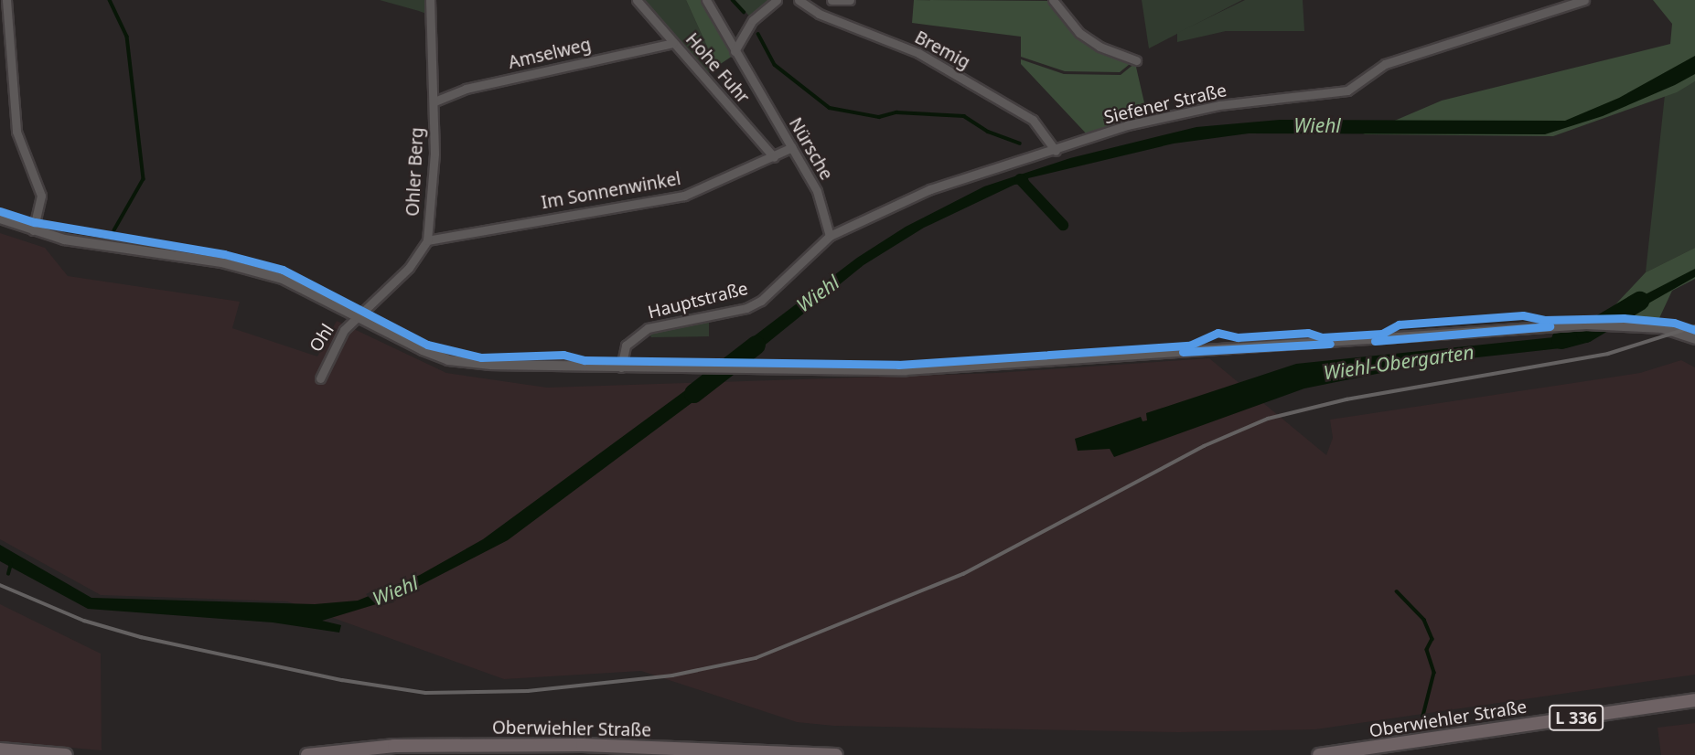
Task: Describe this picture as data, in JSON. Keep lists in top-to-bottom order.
{
  "streets": {
    "main road": ["L 336", "Oberwiehler Straße"],
    "street": [
      "Bremig",
      "Amselweg",
      "Hohe Fuhr",
      "Siefener Straße",
      "Nürsche",
      "Ohler Berg",
      "Im Sonnenwinkel",
      "Hauptstraße",
      "Ohl"
    ]
  },
  "crossings": [
    ["Bremig", "Siefener Straße"],
    ["Amselweg", "Hohe Fuhr"],
    ["Amselweg", "Ohler Berg"],
    ["Hohe Fuhr", "Im Sonnenwinkel"],
    ["Siefener Straße", "Nürsche"],
    ["Siefener Straße", "Hauptstraße"],
    ["Nürsche", "Im Sonnenwinkel"],
    ["Nürsche", "Hauptstraße"],
    ["Ohler Berg", "Im Sonnenwinkel"],
    ["Ohler Berg", "Ohl"]
  ],
  "water": ["Wiehl", "Wiehl-Obergarten"]
}
